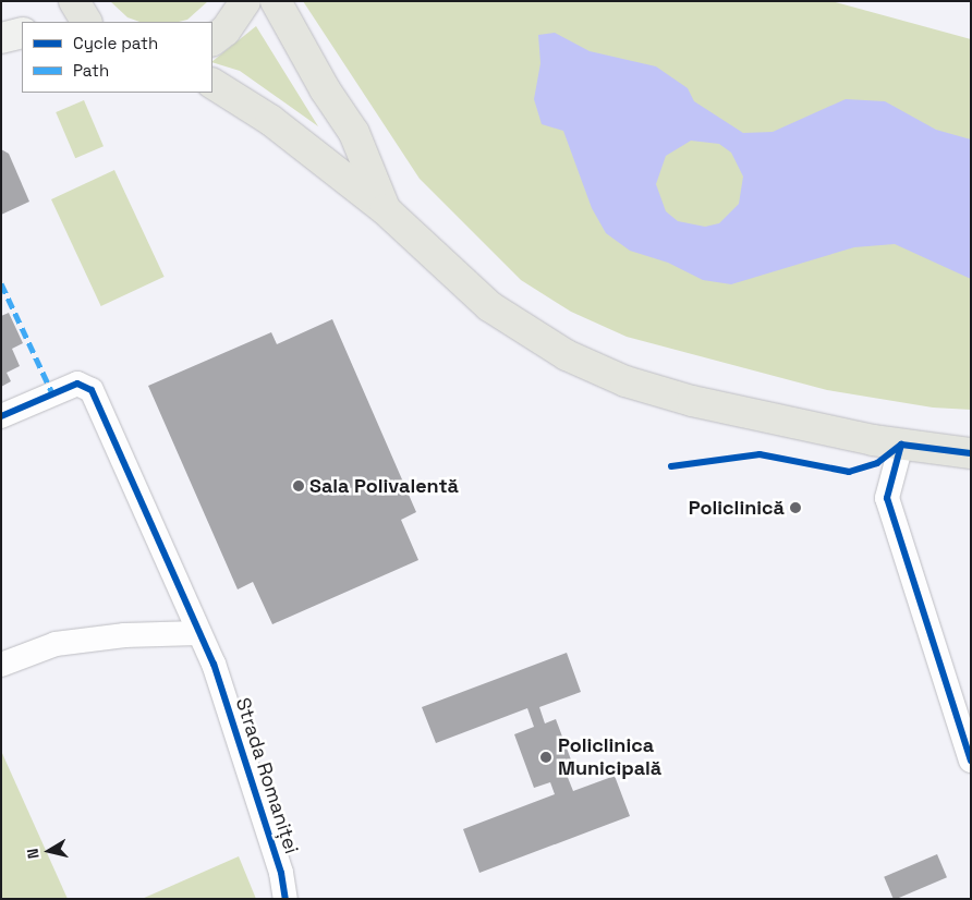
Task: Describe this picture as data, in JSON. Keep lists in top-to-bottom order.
{
  "streets": {
    "street": ["Strada Romaniței"]
  },
  "places": ["Sala Polivalentă", "Policlinică", "Policlinica Municipală"],
  "legend": ["Cycle path", "Path"],
  "north": "left"
}
